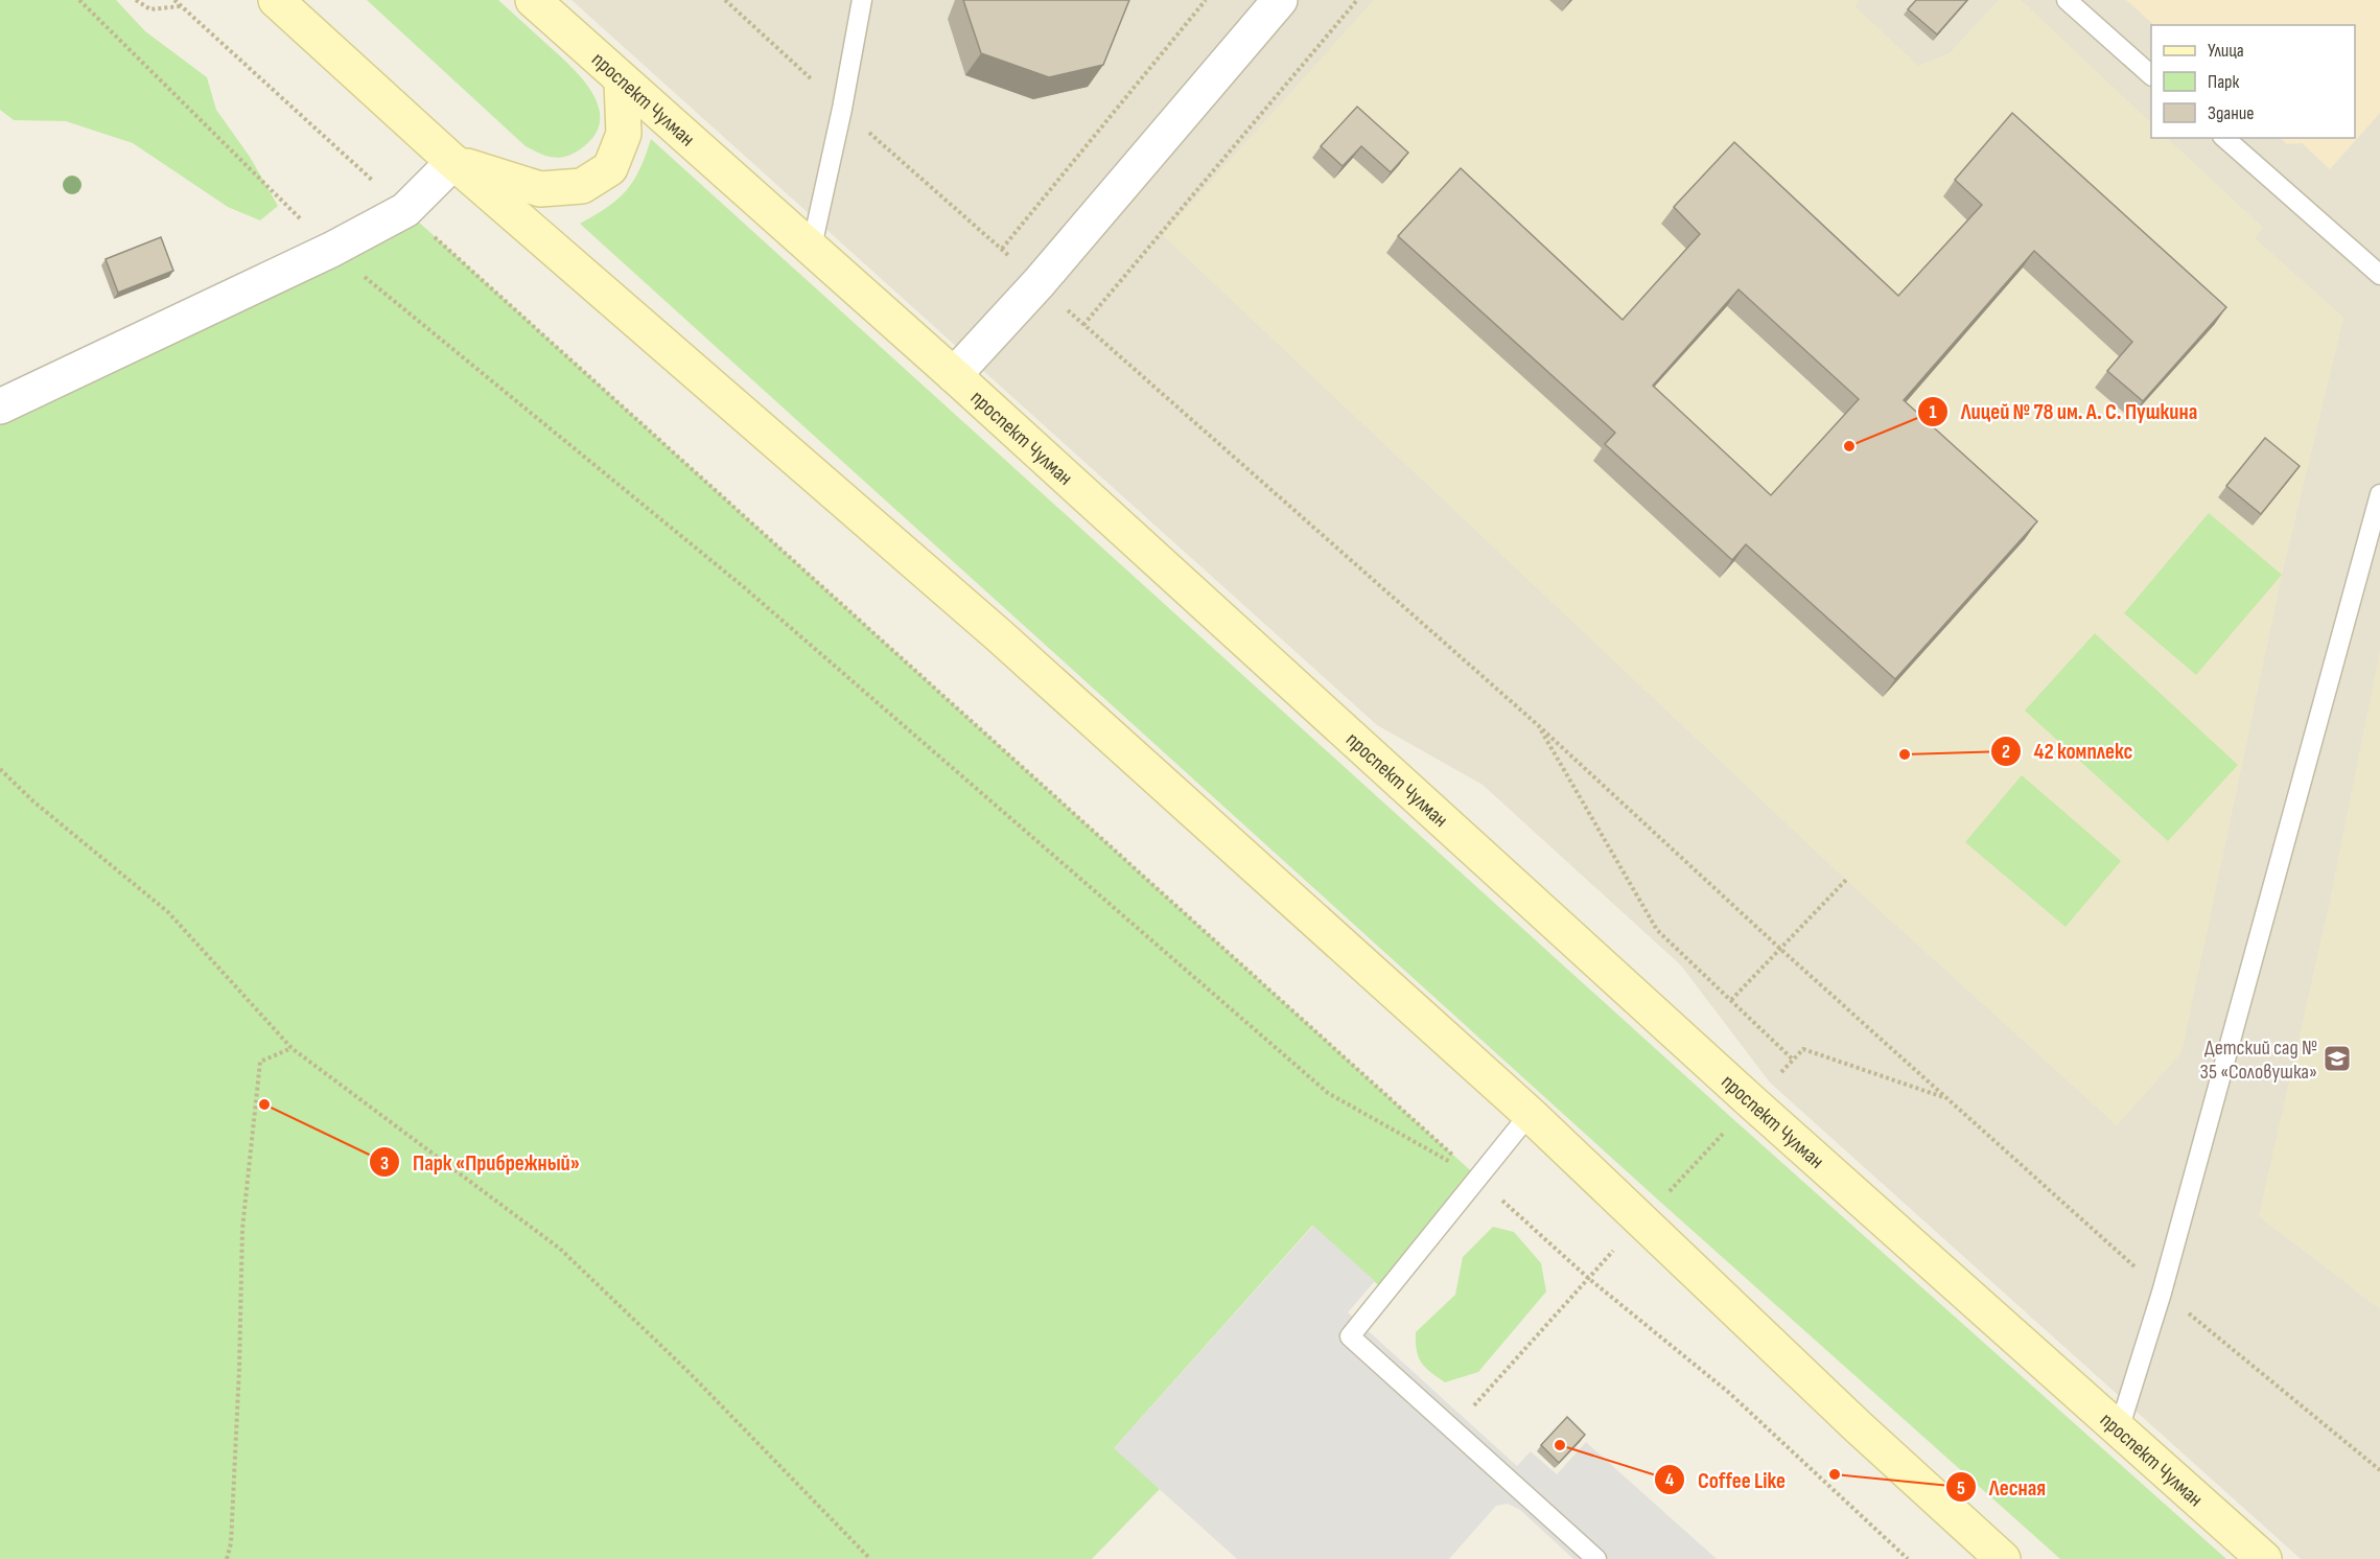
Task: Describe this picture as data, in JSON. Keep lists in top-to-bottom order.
{
  "streets": {
    "main road": ["проспект Чулман"]
  },
  "places": {
    "other": [
      "Лицей № 78 им. А. С. Пушкина",
      "42 комплекс",
      "Парк «Прибрежный»",
      "Coffee Like",
      "Лесная"
    ],
    "school or university": ["Детский сад № 35 «Соловушка»"]
  },
  "legend": ["Улица", "Парк", "Здание"]
}
